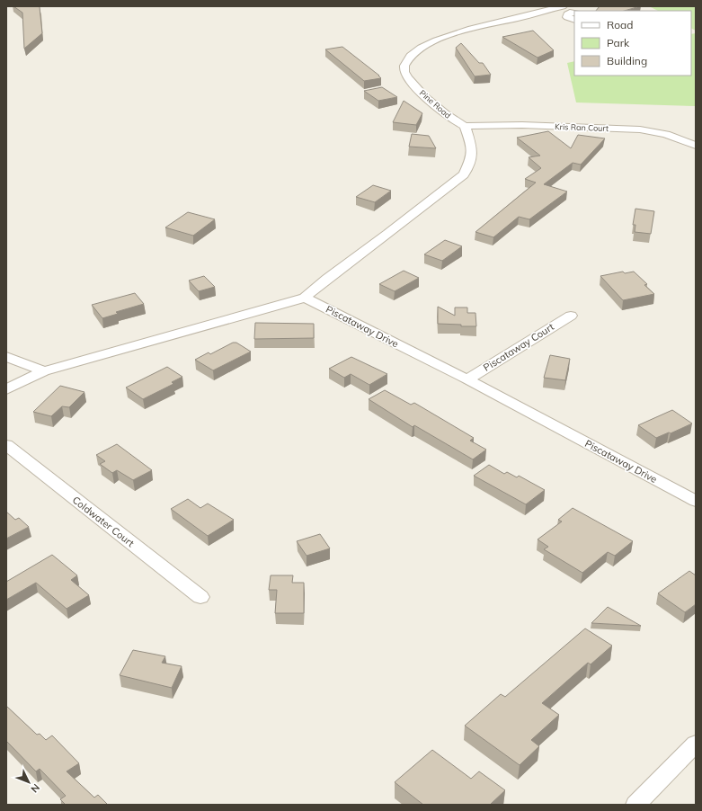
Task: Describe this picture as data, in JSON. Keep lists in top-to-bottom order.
{
  "streets": {
    "street": [
      "Pine Road",
      "Kris Ran Court",
      "Piscataway Drive",
      "Piscataway Court",
      "Coldwater Court"
    ]
  },
  "crossings": [
    ["Pine Road", "Kris Ran Court"],
    ["Piscataway Drive", "Piscataway Court"]
  ],
  "legend": ["Road", "Park", "Building"],
  "north": "bottom right"
}
